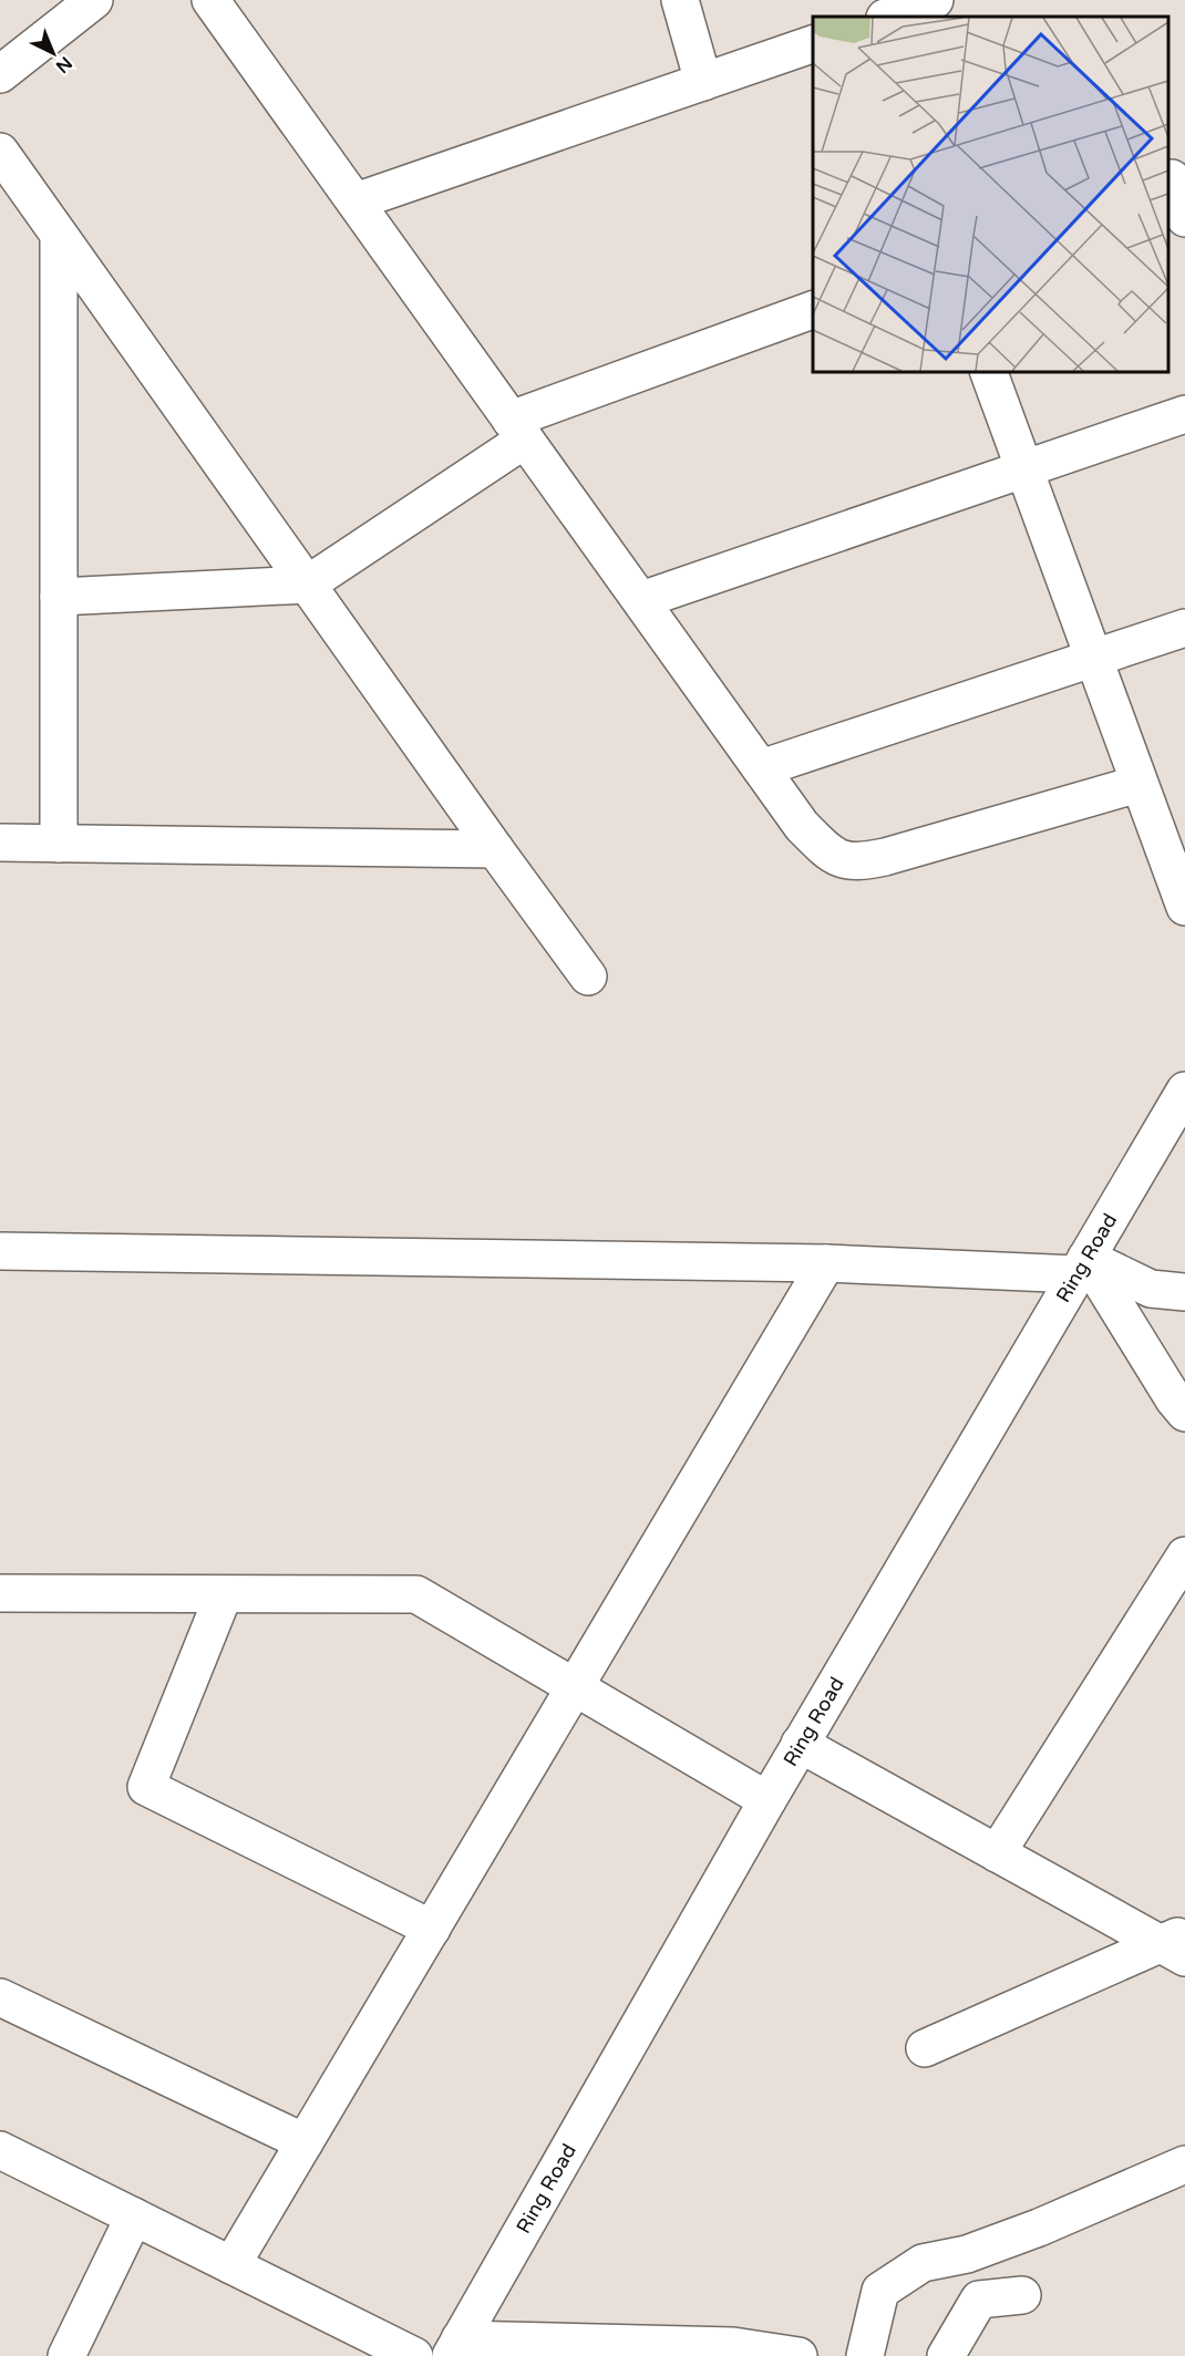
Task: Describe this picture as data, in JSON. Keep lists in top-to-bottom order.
{
  "streets": {
    "main road": ["Ring Road"]
  },
  "north": "bottom right"
}
